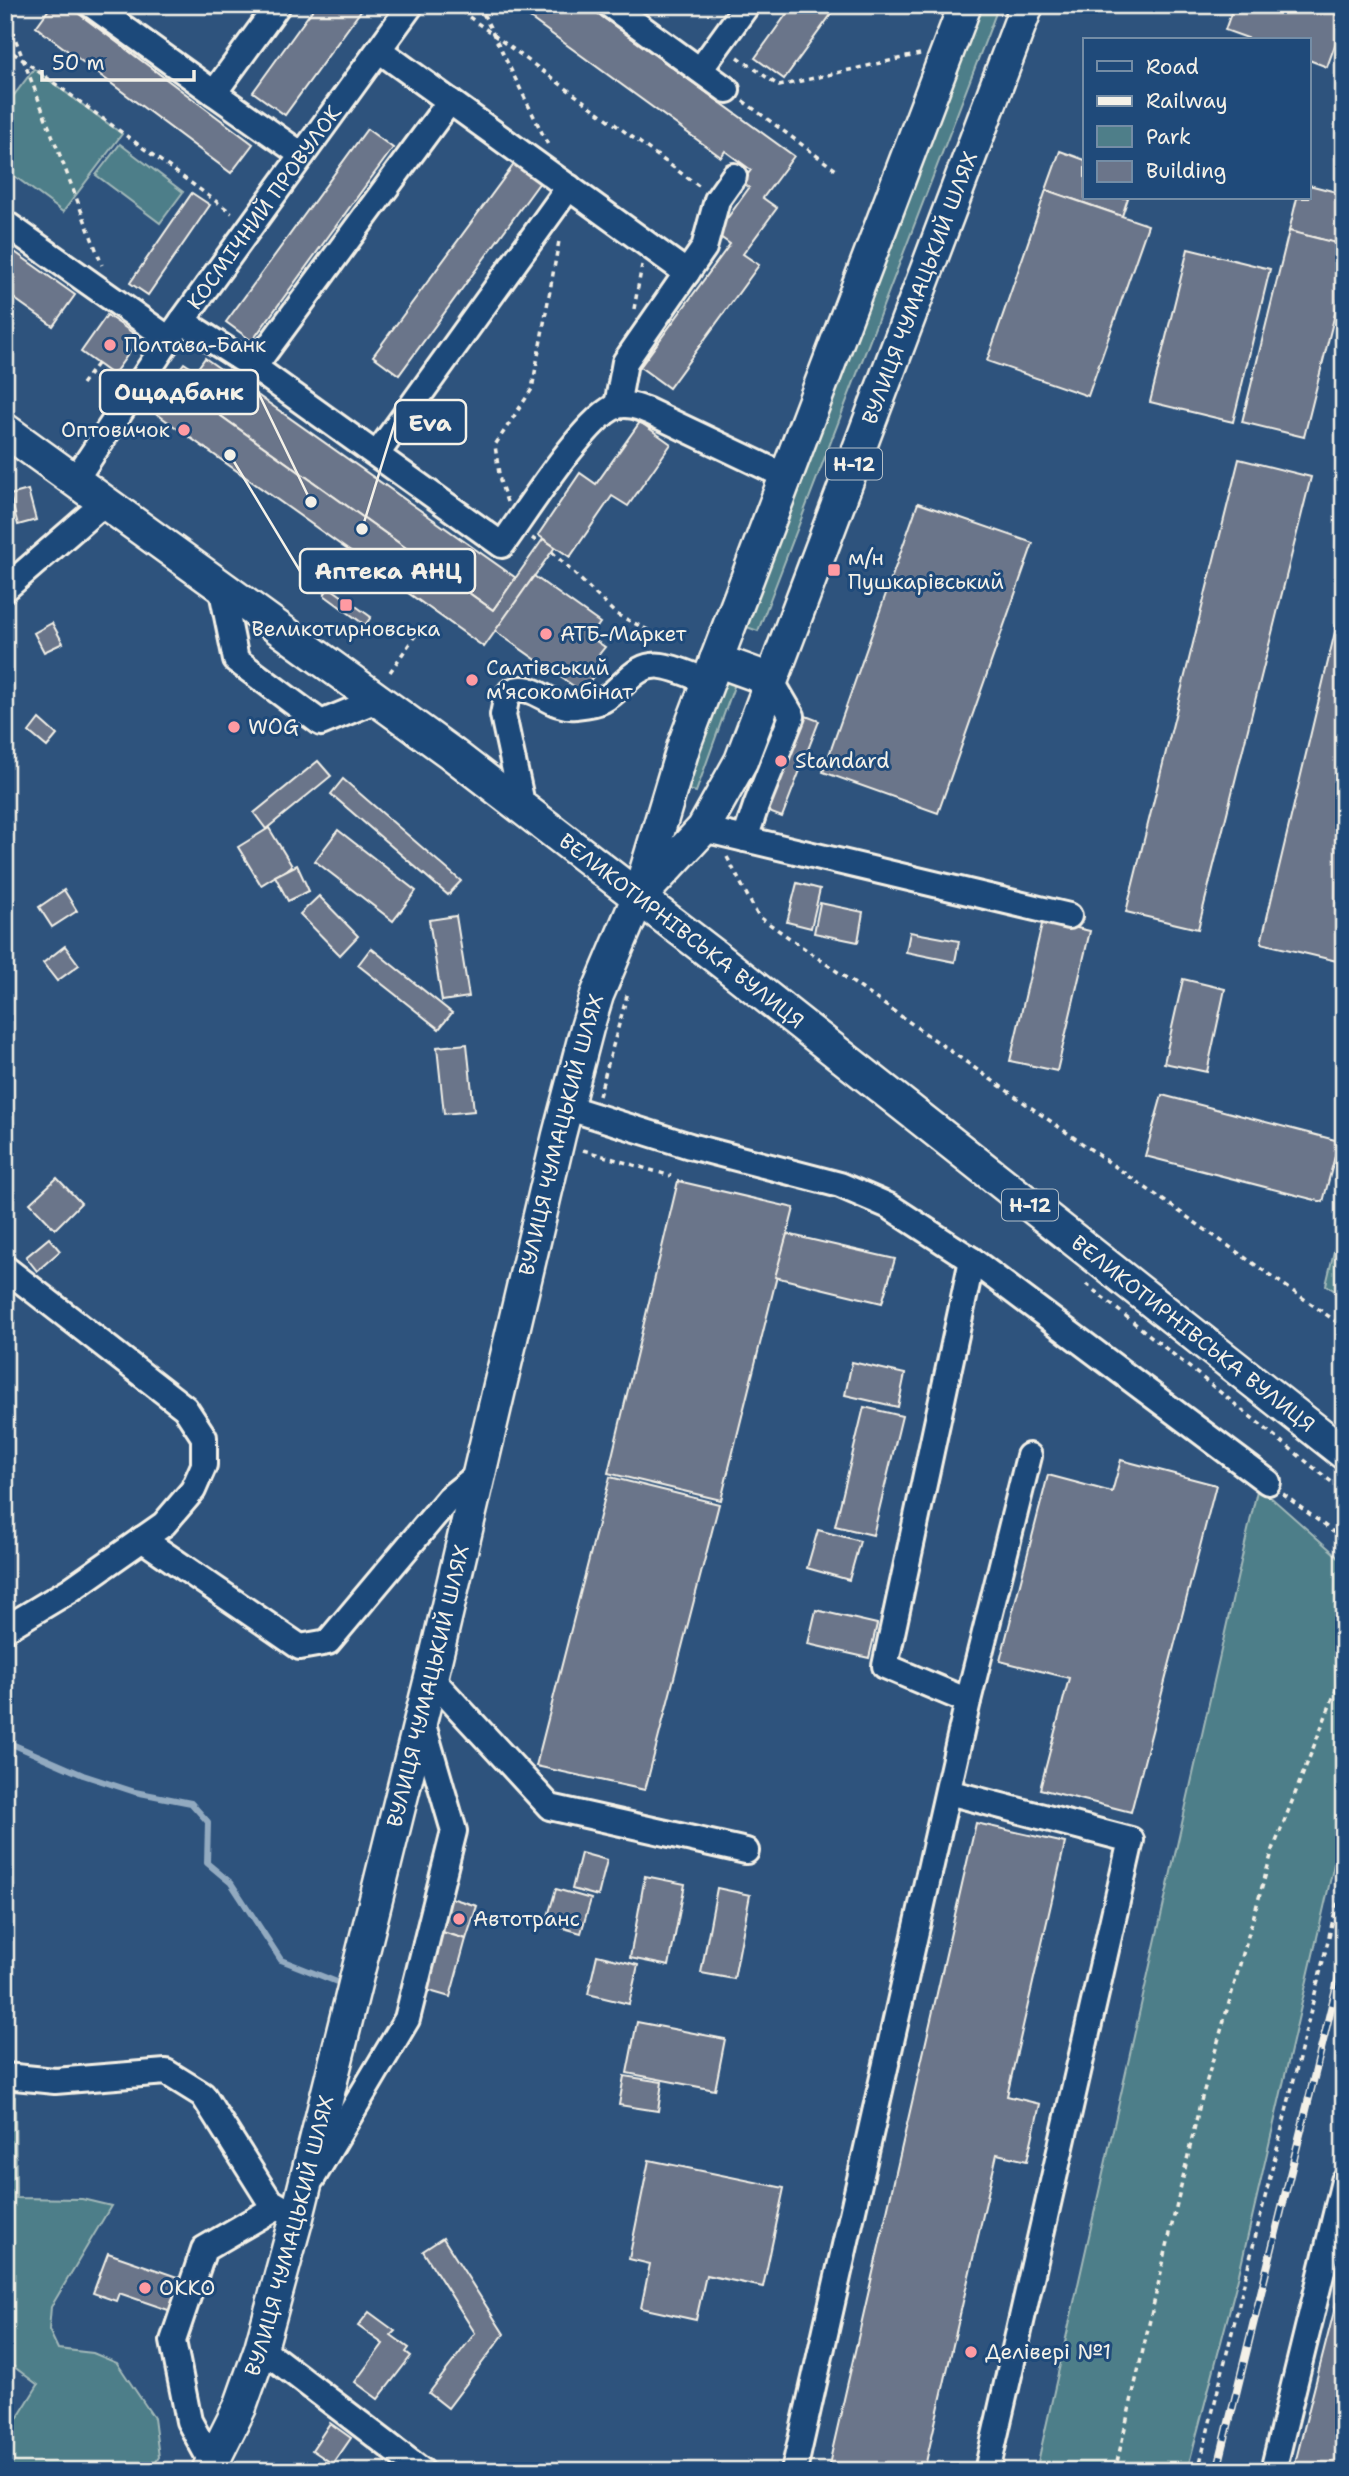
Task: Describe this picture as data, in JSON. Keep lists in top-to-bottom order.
{
  "streets": {
    "main road": ["ВУЛИЦЯ ЧУМАЦЬКИЙ ШЛЯХ", "Н-12", "ВЕЛИКОТИРНІВСЬКА ВУЛИЦЯ"],
    "street": ["КОСМІЧНИЙ ПРОВУЛОК"]
  },
  "crossings": [
    ["КОСМІЧНИЙ ПРОВУЛОК", "ВЕЛИКОТИРНІВСЬКА ВУЛИЦЯ"],
    ["ВУЛИЦЯ ЧУМАЦЬКИЙ ШЛЯХ", "ВЕЛИКОТИРНІВСЬКА ВУЛИЦЯ"]
  ],
  "places": {
    "other": [
      "Полтава-Банк",
      "Оптовичок",
      "Аптека АНЦ",
      "Ощадбанк",
      "Eva",
      "АТБ-Маркет",
      "Салтівський м'ясокомбінат",
      "WOG",
      "Standard",
      "Автотранс",
      "ОККО",
      "Делівері №1"
    ],
    "transit": ["м/н Пушкарівський", "Великотирновська"]
  },
  "legend": [
    "Road",
    "Railway",
    "Park",
    "Building"
  ],
  "scale_bar": "50 m"
}
